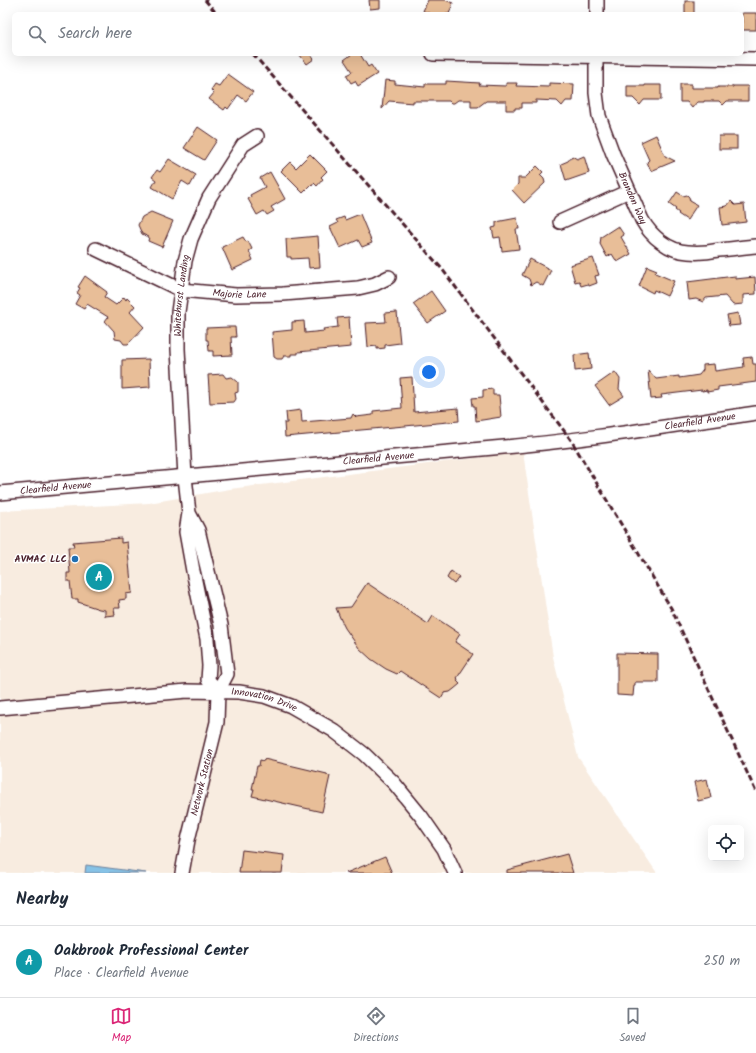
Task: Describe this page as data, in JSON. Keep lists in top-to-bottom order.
{
  "streets": {
    "street": [
      "Brandon Way",
      "Majorie Lane",
      "Whitehurst Landing",
      "Clearfield Avenue",
      "Innovation Drive",
      "Network Station"
    ]
  },
  "crossings": [
    ["Majorie Lane", "Whitehurst Landing"],
    ["Whitehurst Landing", "Clearfield Avenue"],
    ["Innovation Drive", "Network Station"]
  ],
  "places": ["AVMAC LLC"],
  "page": {
    "search": "Search here",
    "pins": "A",
    "heading": "Nearby",
    "list": [
      {
        "mark": "A",
        "name": "Oakbrook Professional Center",
        "note": "Place · Clearfield Avenue",
        "value": "250 m"
      }
    ],
    "nav": ["Map", "Directions", "Saved"]
  }
}
